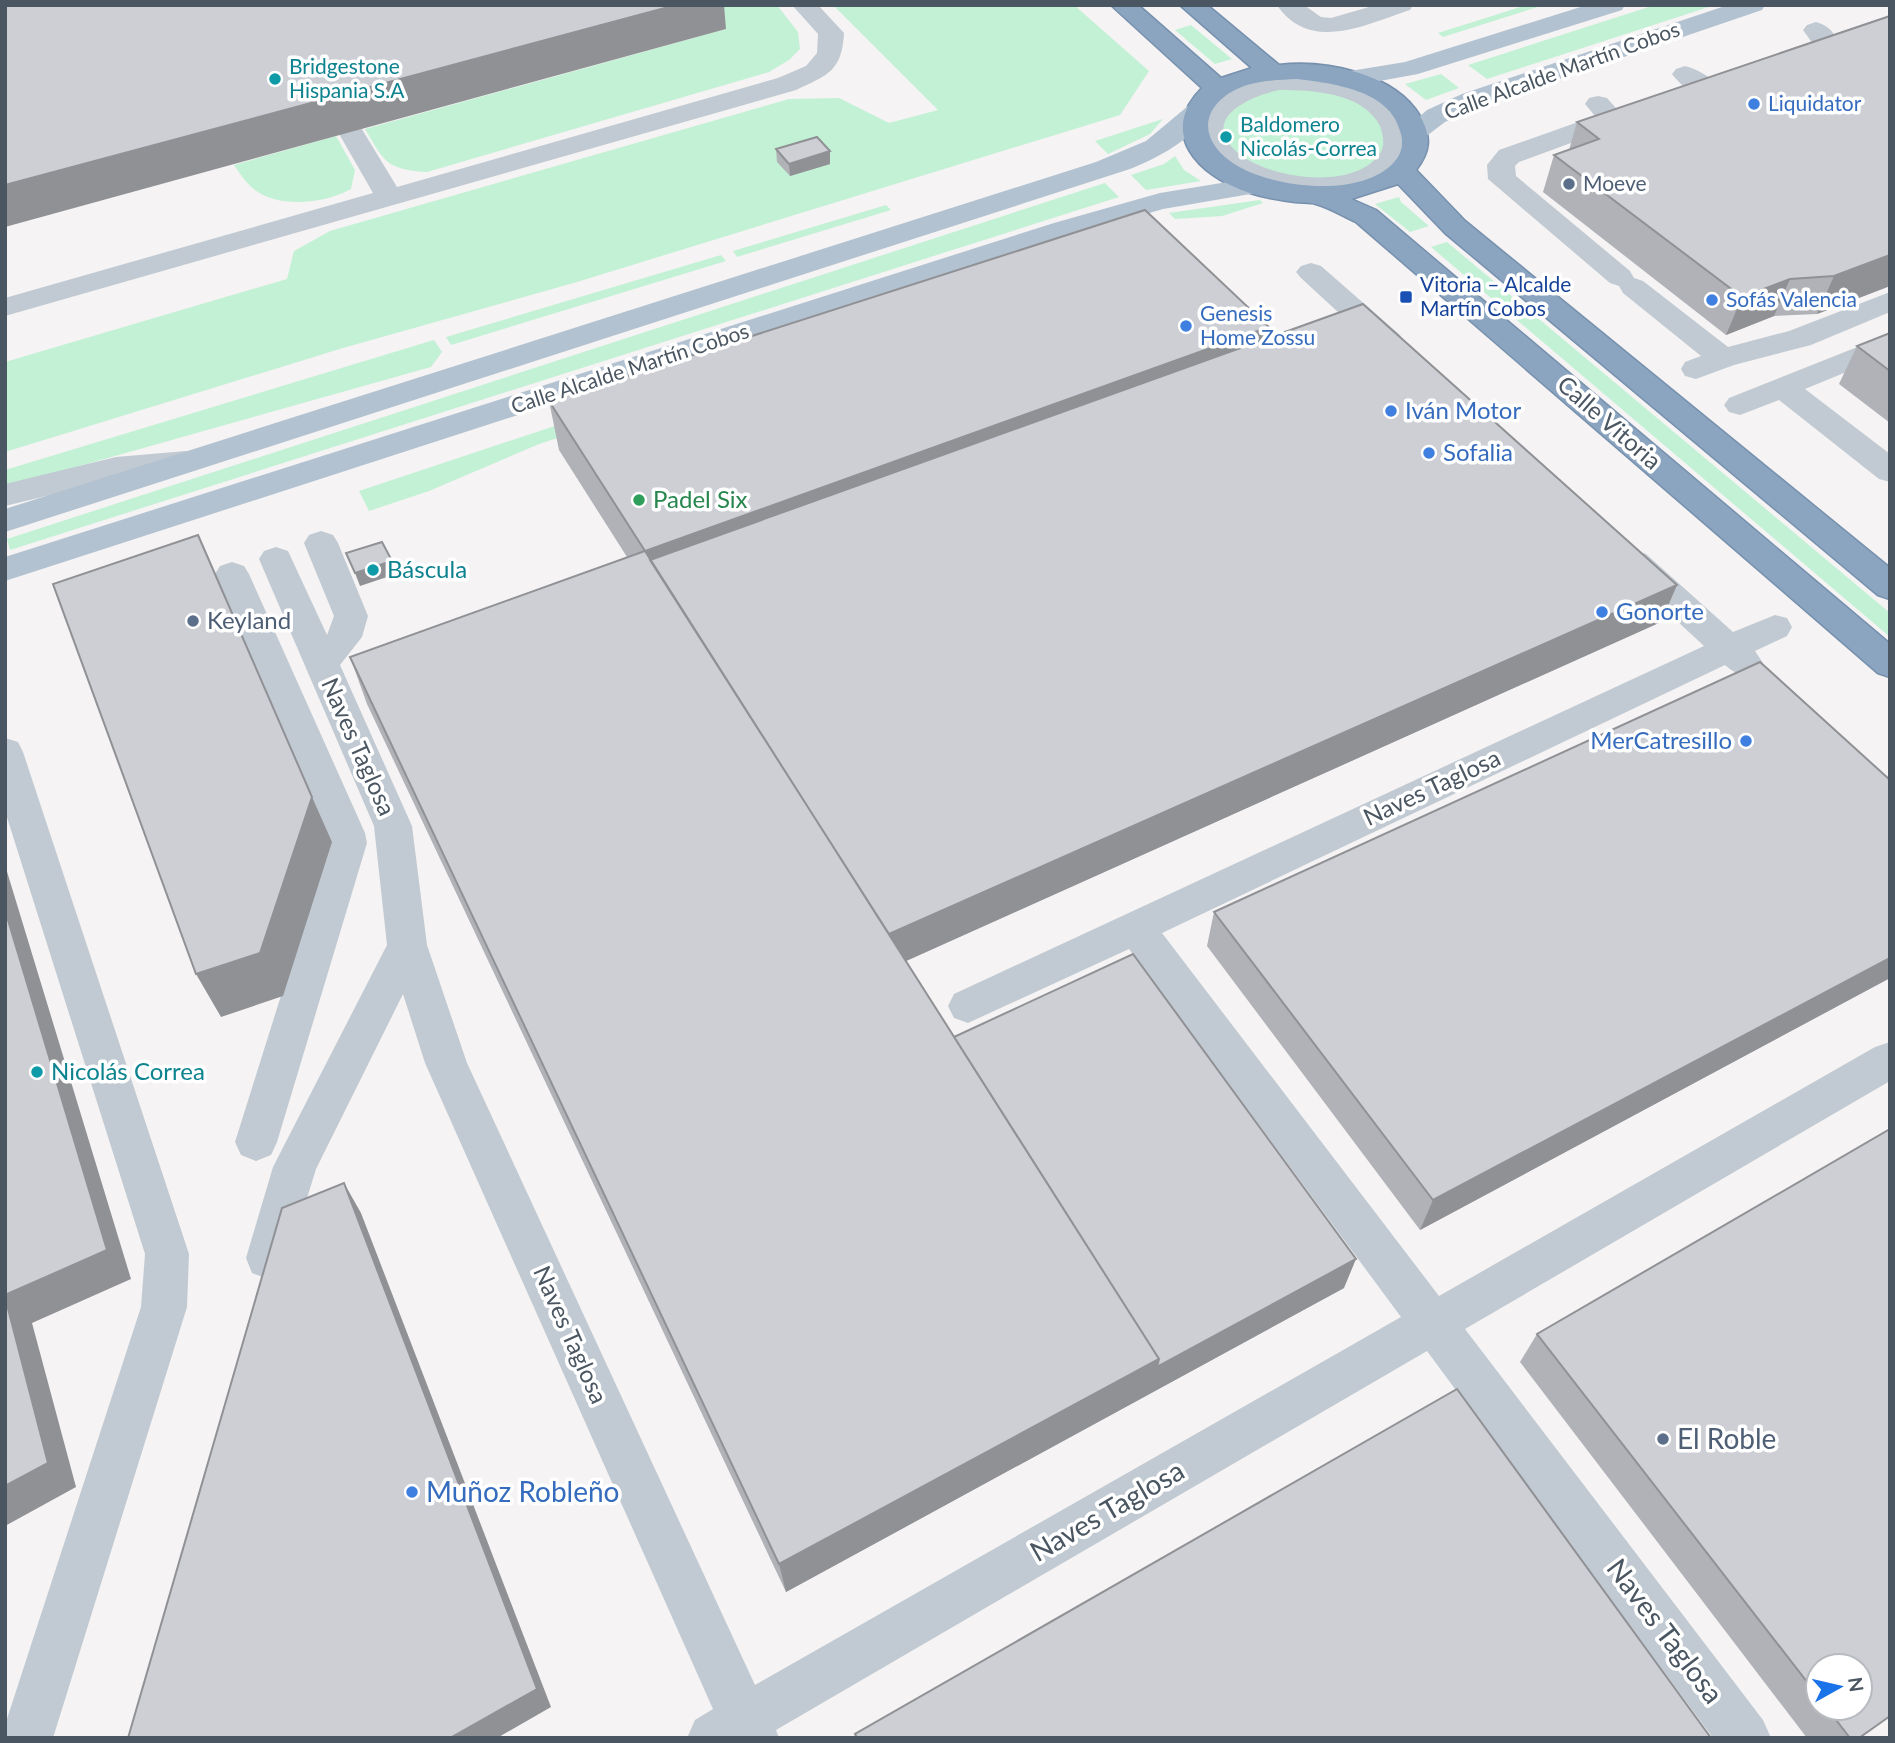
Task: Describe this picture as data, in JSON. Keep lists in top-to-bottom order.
{
  "streets": {
    "highway": ["Calle Vitoria"],
    "main road": ["Calle Alcalde Martín Cobos"],
    "street": ["Naves Taglosa"]
  },
  "places": {
    "other": [
      "Bridgestone Hispania S.A",
      "Liquidator",
      "Baldomero Nicolás-Correa",
      "Moeve",
      "Sofás Valencia",
      "Genesis Home Zossu",
      "Iván Motor",
      "Sofalia",
      "Padel Six",
      "Báscula",
      "Gonorte",
      "Keyland",
      "MerCatresillo",
      "Nicolás Correa",
      "El Roble",
      "Muñoz Robleño"
    ],
    "transit": ["Vitoria – Alcalde Martín Cobos"]
  },
  "north": "right"
}
